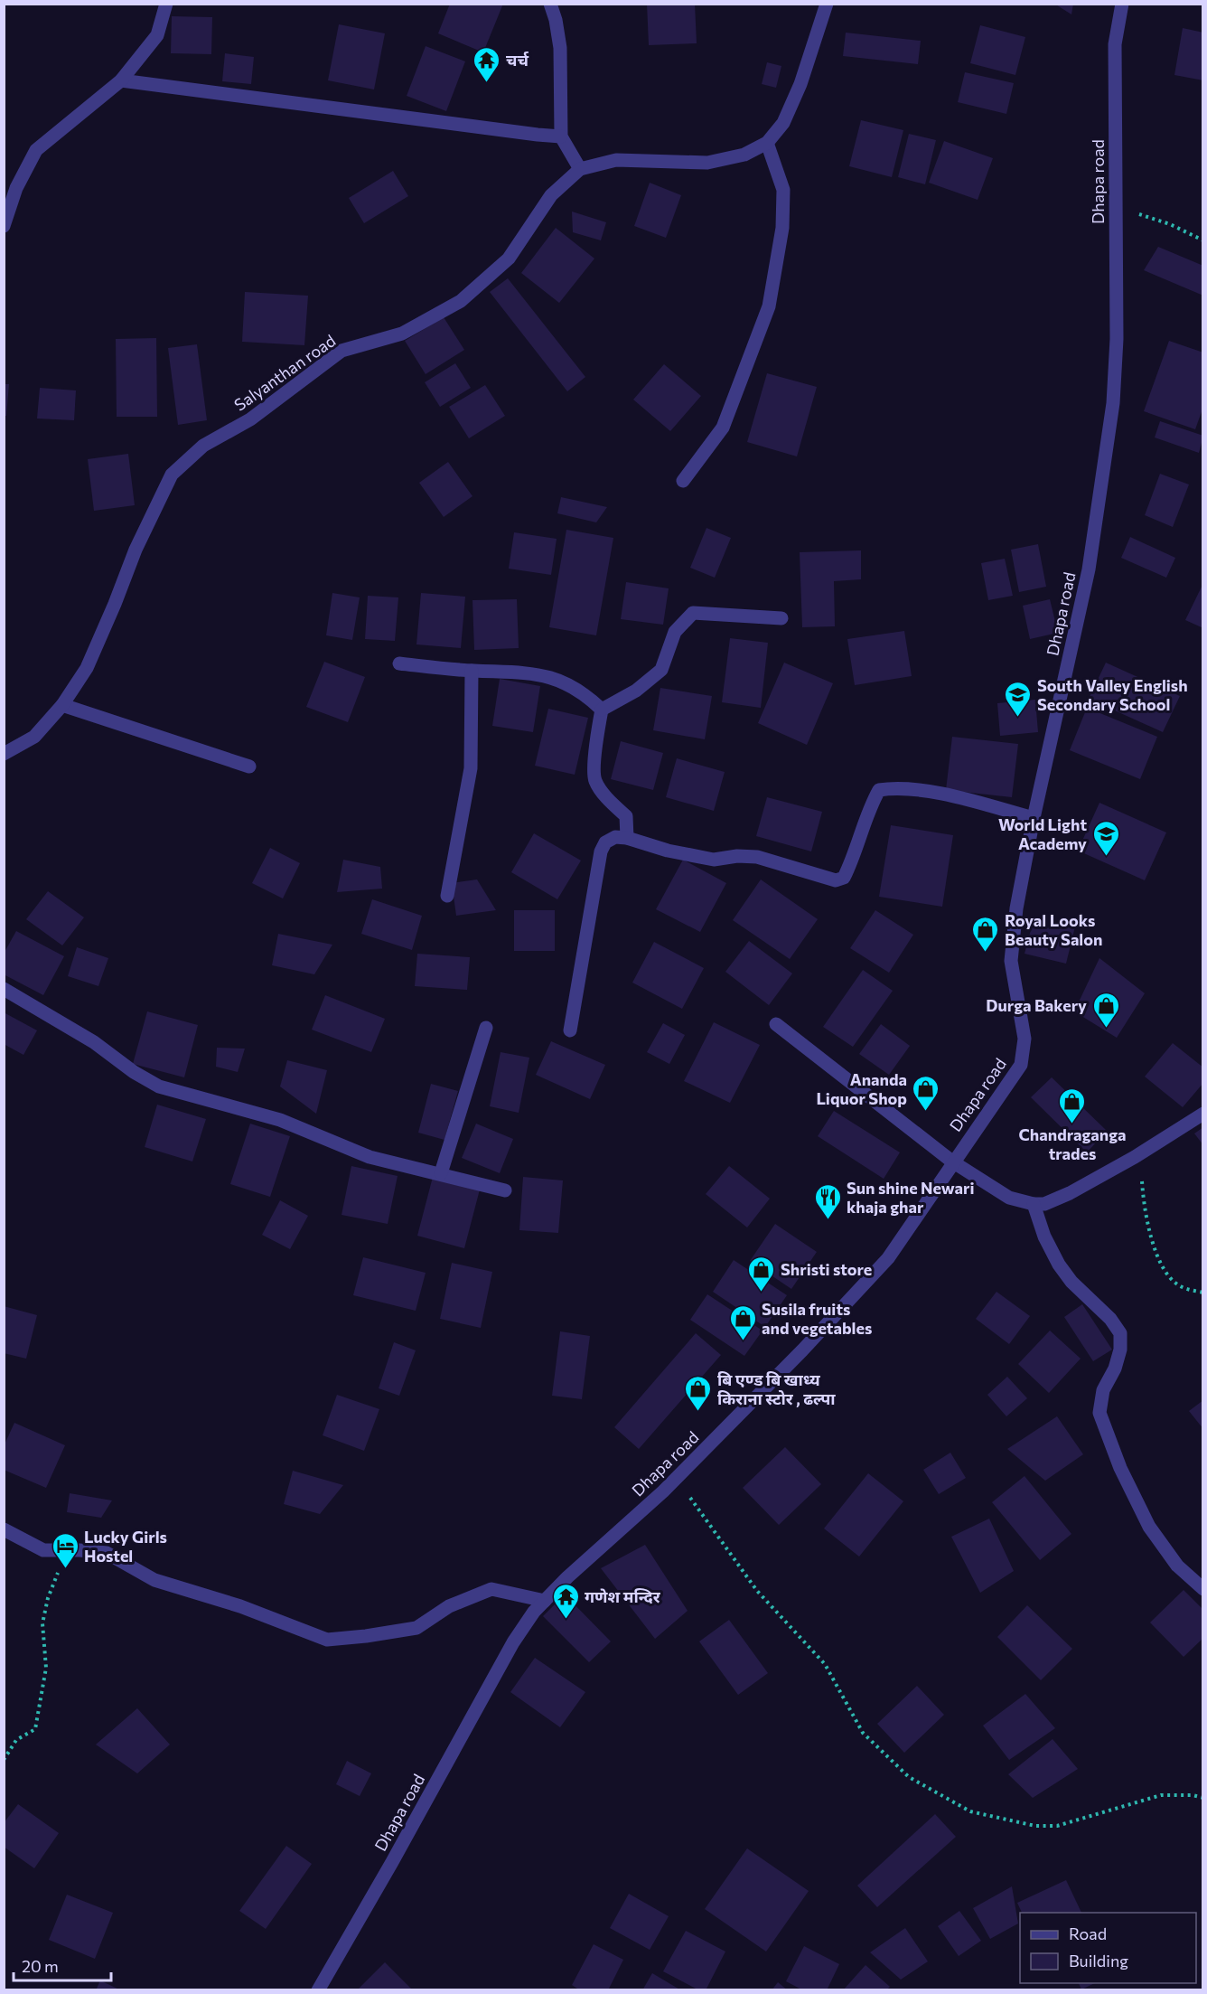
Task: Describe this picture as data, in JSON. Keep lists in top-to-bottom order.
{
  "streets": {
    "street": ["Dhapa road", "Salyanthan road"]
  },
  "places": {
    "temple": ["चर्च", "गणेश मन्दिर"],
    "school or university": ["South Valley English Secondary School", "World Light Academy"],
    "shop": [
      "Royal Looks Beauty Salon",
      "Durga Bakery",
      "Ananda Liquor Shop",
      "Chandraganga trades",
      "Shristi store",
      "Susila fruits and vegetables",
      "बि एण्ड बि खाध्य किराना स्टोर , ढल्पा"
    ],
    "restaurant": ["Sun shine Newari khaja ghar"],
    "hotel": ["Lucky Girls Hostel"]
  },
  "legend": ["Road", "Building"],
  "scale_bar": "20 m"
}
